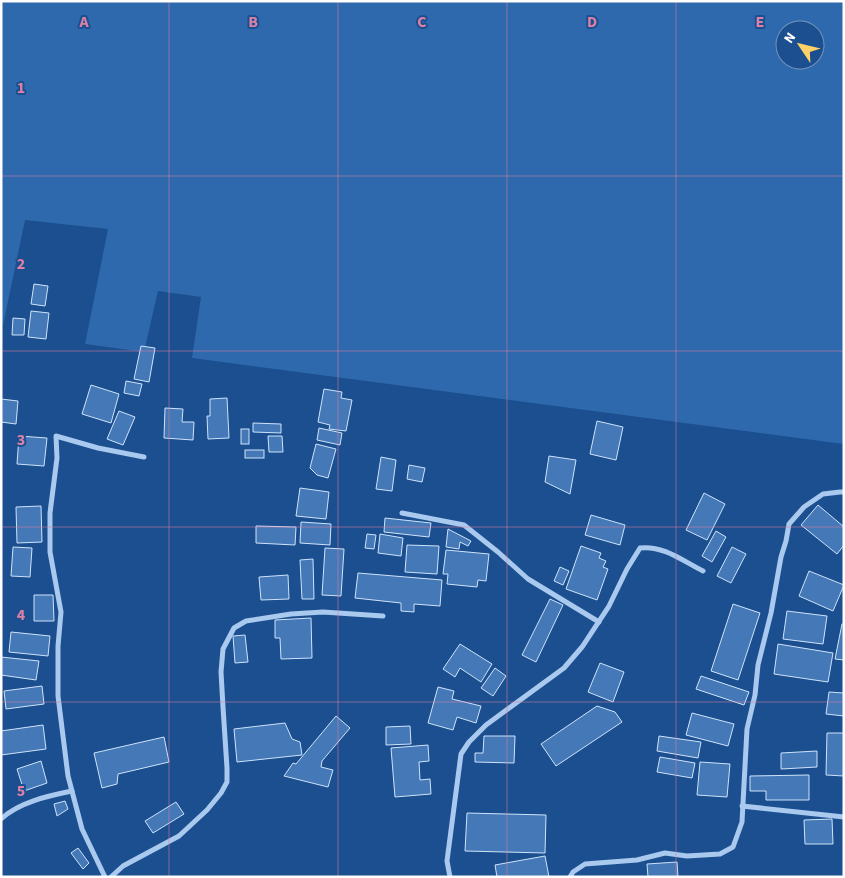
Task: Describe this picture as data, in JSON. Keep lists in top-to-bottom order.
{
  "north": "top left",
  "grid": {
    "columns": [
      "A",
      "B",
      "C",
      "D",
      "E"
    ],
    "rows": [
      "1",
      "2",
      "3",
      "4",
      "5"
    ]
  }
}
